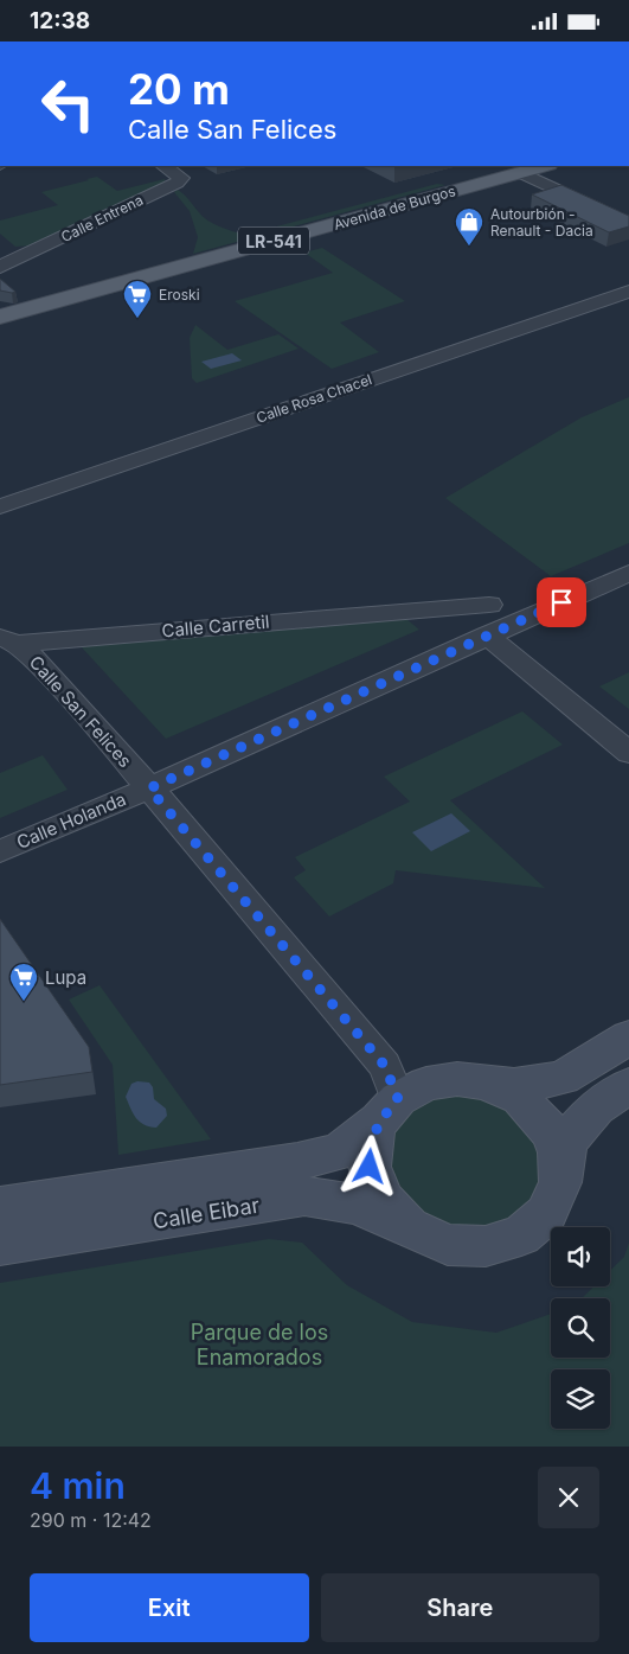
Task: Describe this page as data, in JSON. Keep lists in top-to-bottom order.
{
  "streets": {
    "main road": ["Avenida de Burgos", "LR-541", "Calle Eibar"],
    "street": [
      "Calle Entrena",
      "Calle Rosa Chacel",
      "Calle Carretil",
      "Calle San Felices",
      "Calle Holanda"
    ]
  },
  "crossings": [
    ["Calle Carretil", "Calle San Felices"],
    ["Calle San Felices", "Calle Holanda"],
    ["Calle San Felices", "Calle Eibar"]
  ],
  "parks": ["Parque de los Enamorados"],
  "places": {
    "shop": ["Autourbión - Renault - Dacia"],
    "supermarket": ["Eroski", "Lupa"]
  },
  "page": {
    "status": "12:38",
    "turn": ["20 m", "Calle San Felices"],
    "heading": ["4 min", "290 m · 12:42"],
    "buttons": ["Exit", "Share"]
  }
}
